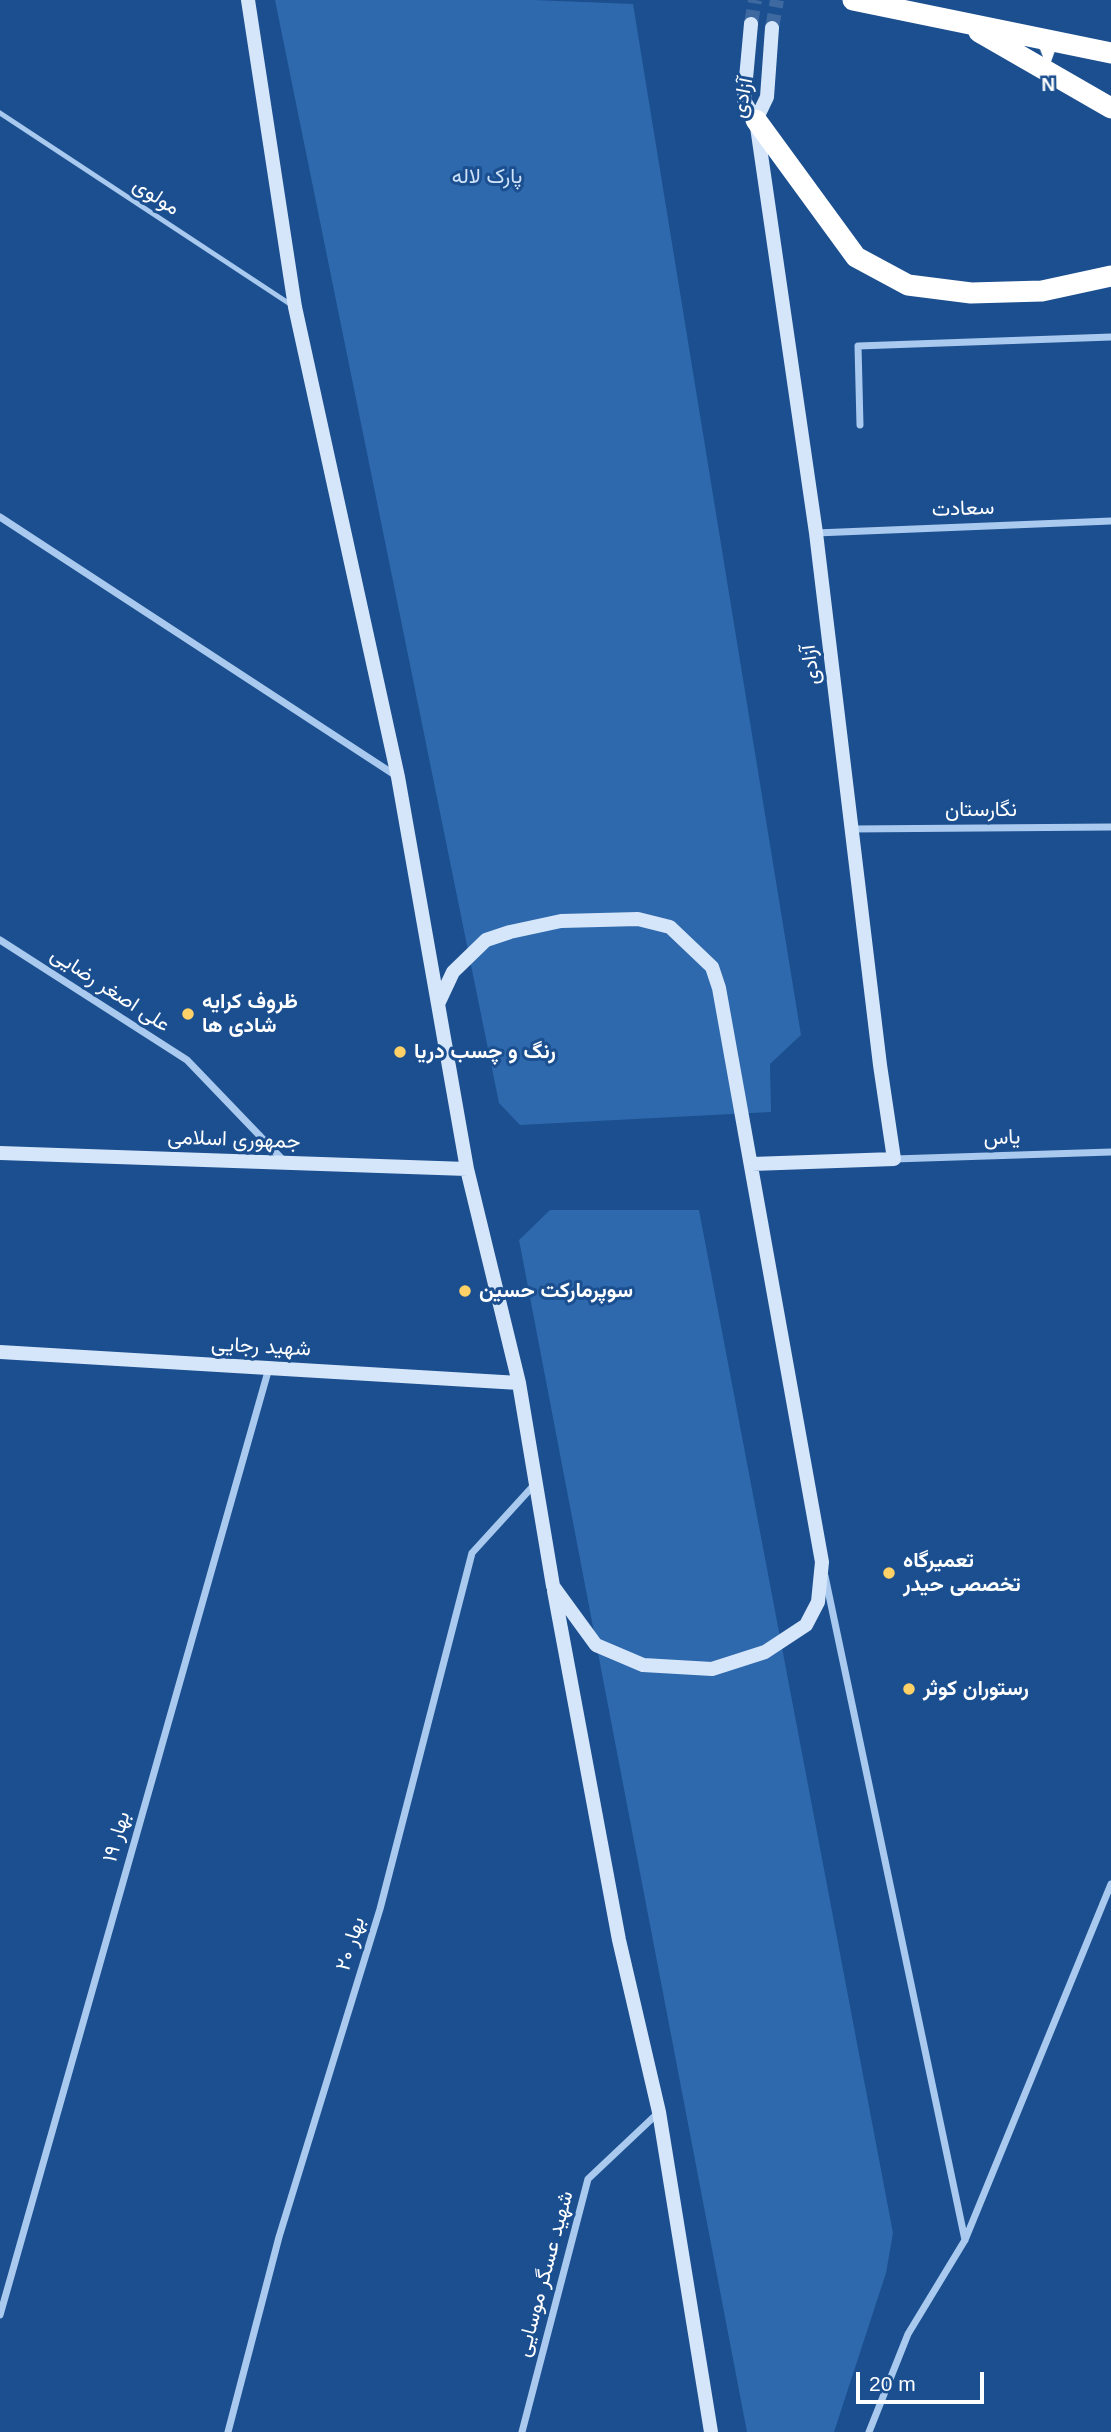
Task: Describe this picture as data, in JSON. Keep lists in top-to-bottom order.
{
  "streets": {
    "street": [
      "آزادی",
      "سعادت",
      "نگارستان",
      "علی اصغر رضایی",
      "یاس",
      "جمهوری اسلامی",
      "شهید رجایی",
      "بهار ۱۹",
      "بهار ۲۰",
      "شهید عسگر موسایی"
    ],
    "lane": ["مولوی"]
  },
  "crossings": [
    ["آزادی", "سعادت"],
    ["آزادی", "نگارستان"],
    ["آزادی", "یاس"],
    ["علی اصغر رضایی", "جمهوری اسلامی"],
    ["شهید رجایی", "بهار ۱۹"]
  ],
  "parks": ["پارک لاله"],
  "places": [
    "ظروف کرایه شادی ها",
    "رنگ و چسب دریا",
    "سوپرمارکت حسین",
    "تعمیرگاه تخصصی حیدر",
    "رستوران کوثر"
  ],
  "scale_bar": "20 m",
  "north": "bottom"
}
